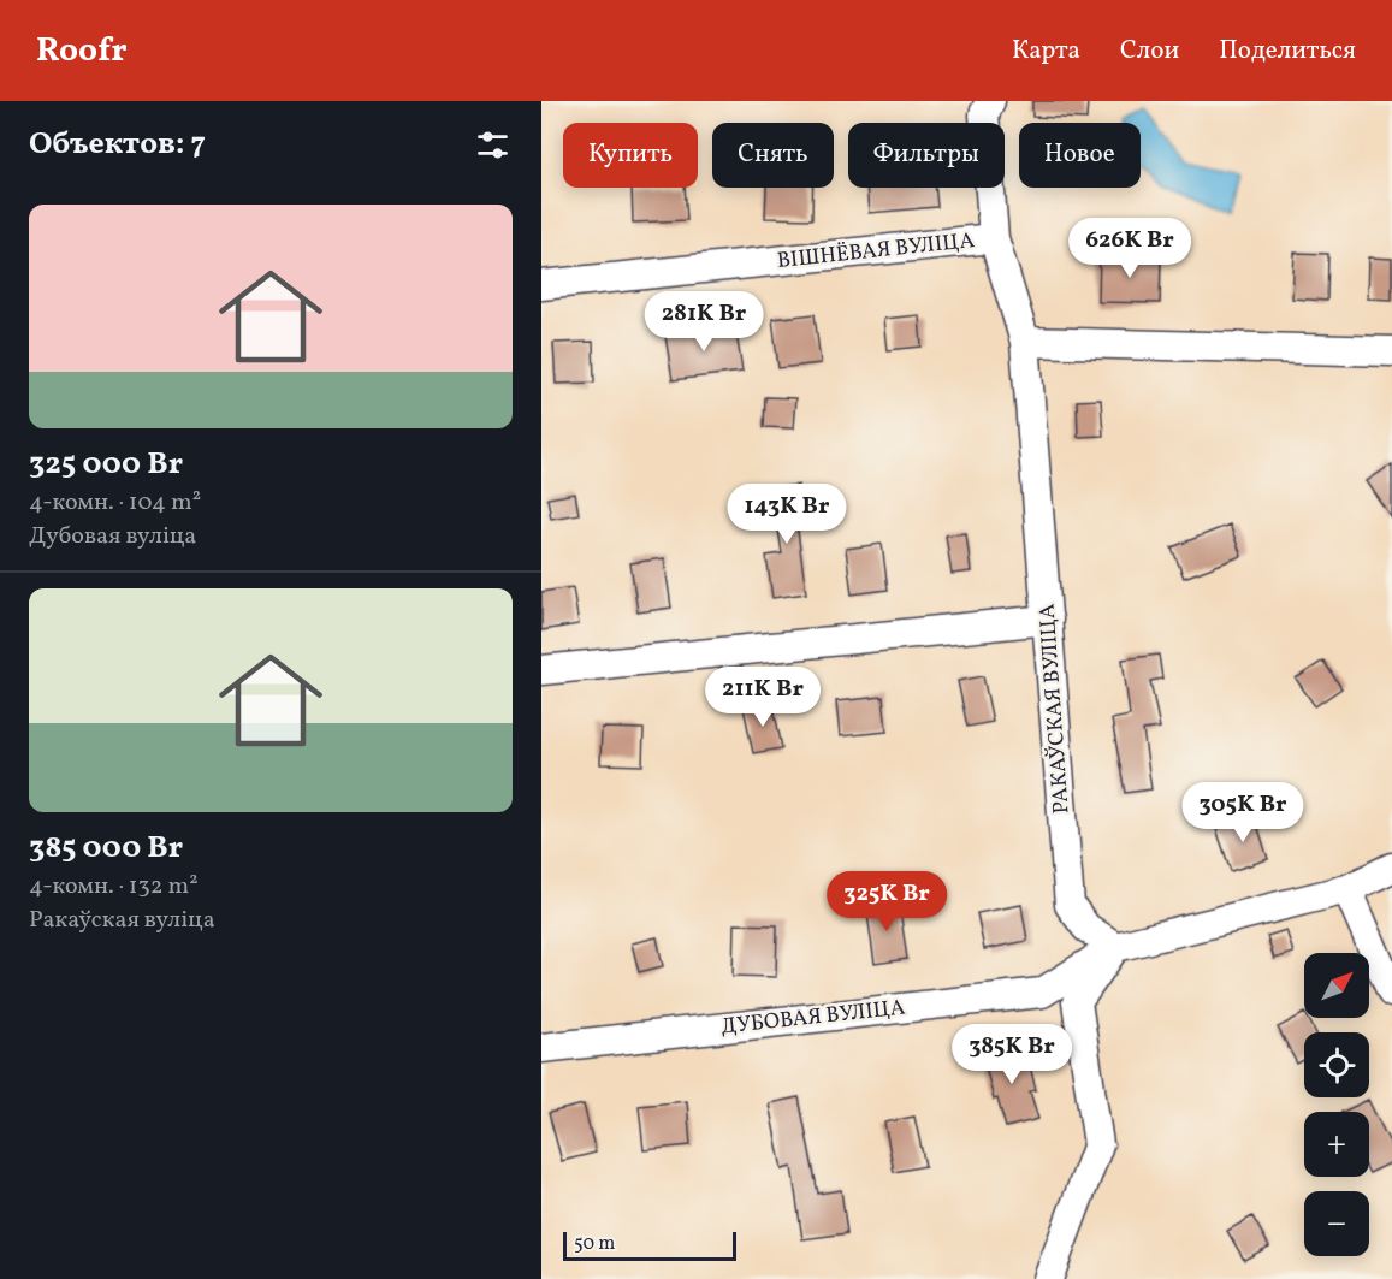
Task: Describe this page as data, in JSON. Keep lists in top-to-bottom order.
{
  "streets": {
    "street": ["ВІШНЁВАЯ ВУЛІЦА", "РАКАЎСКАЯ ВУЛІЦА", "ДУБОВАЯ ВУЛІЦА"]
  },
  "crossings": [
    ["ВІШНЁВАЯ ВУЛІЦА", "РАКАЎСКАЯ ВУЛІЦА"],
    ["РАКАЎСКАЯ ВУЛІЦА", "ДУБОВАЯ ВУЛІЦА"]
  ],
  "scale_bar": "50 m",
  "north": "top right",
  "page": {
    "header": "Roofr",
    "nav": ["Карта", "Слои", "Поделиться"],
    "heading": "Объектов: 7",
    "chip": [
      "Купить",
      "Снять",
      "Фильтры",
      "Новое"
    ],
    "list": [
      {
        "name": "325 000 Br",
        "note": "4-комн. · 104 m² · Дубовая вуліца"
      },
      {
        "name": "385 000 Br",
        "note": "4-комн. · 132 m² · Ракаўская вуліца"
      }
    ],
    "price": [
      "626K Br",
      "281K Br",
      "143K Br",
      "211K Br",
      "305K Br",
      "325K Br",
      "385K Br"
    ],
    "map_buttons": ["+", "−"],
    "scale": "50 m"
  }
}
